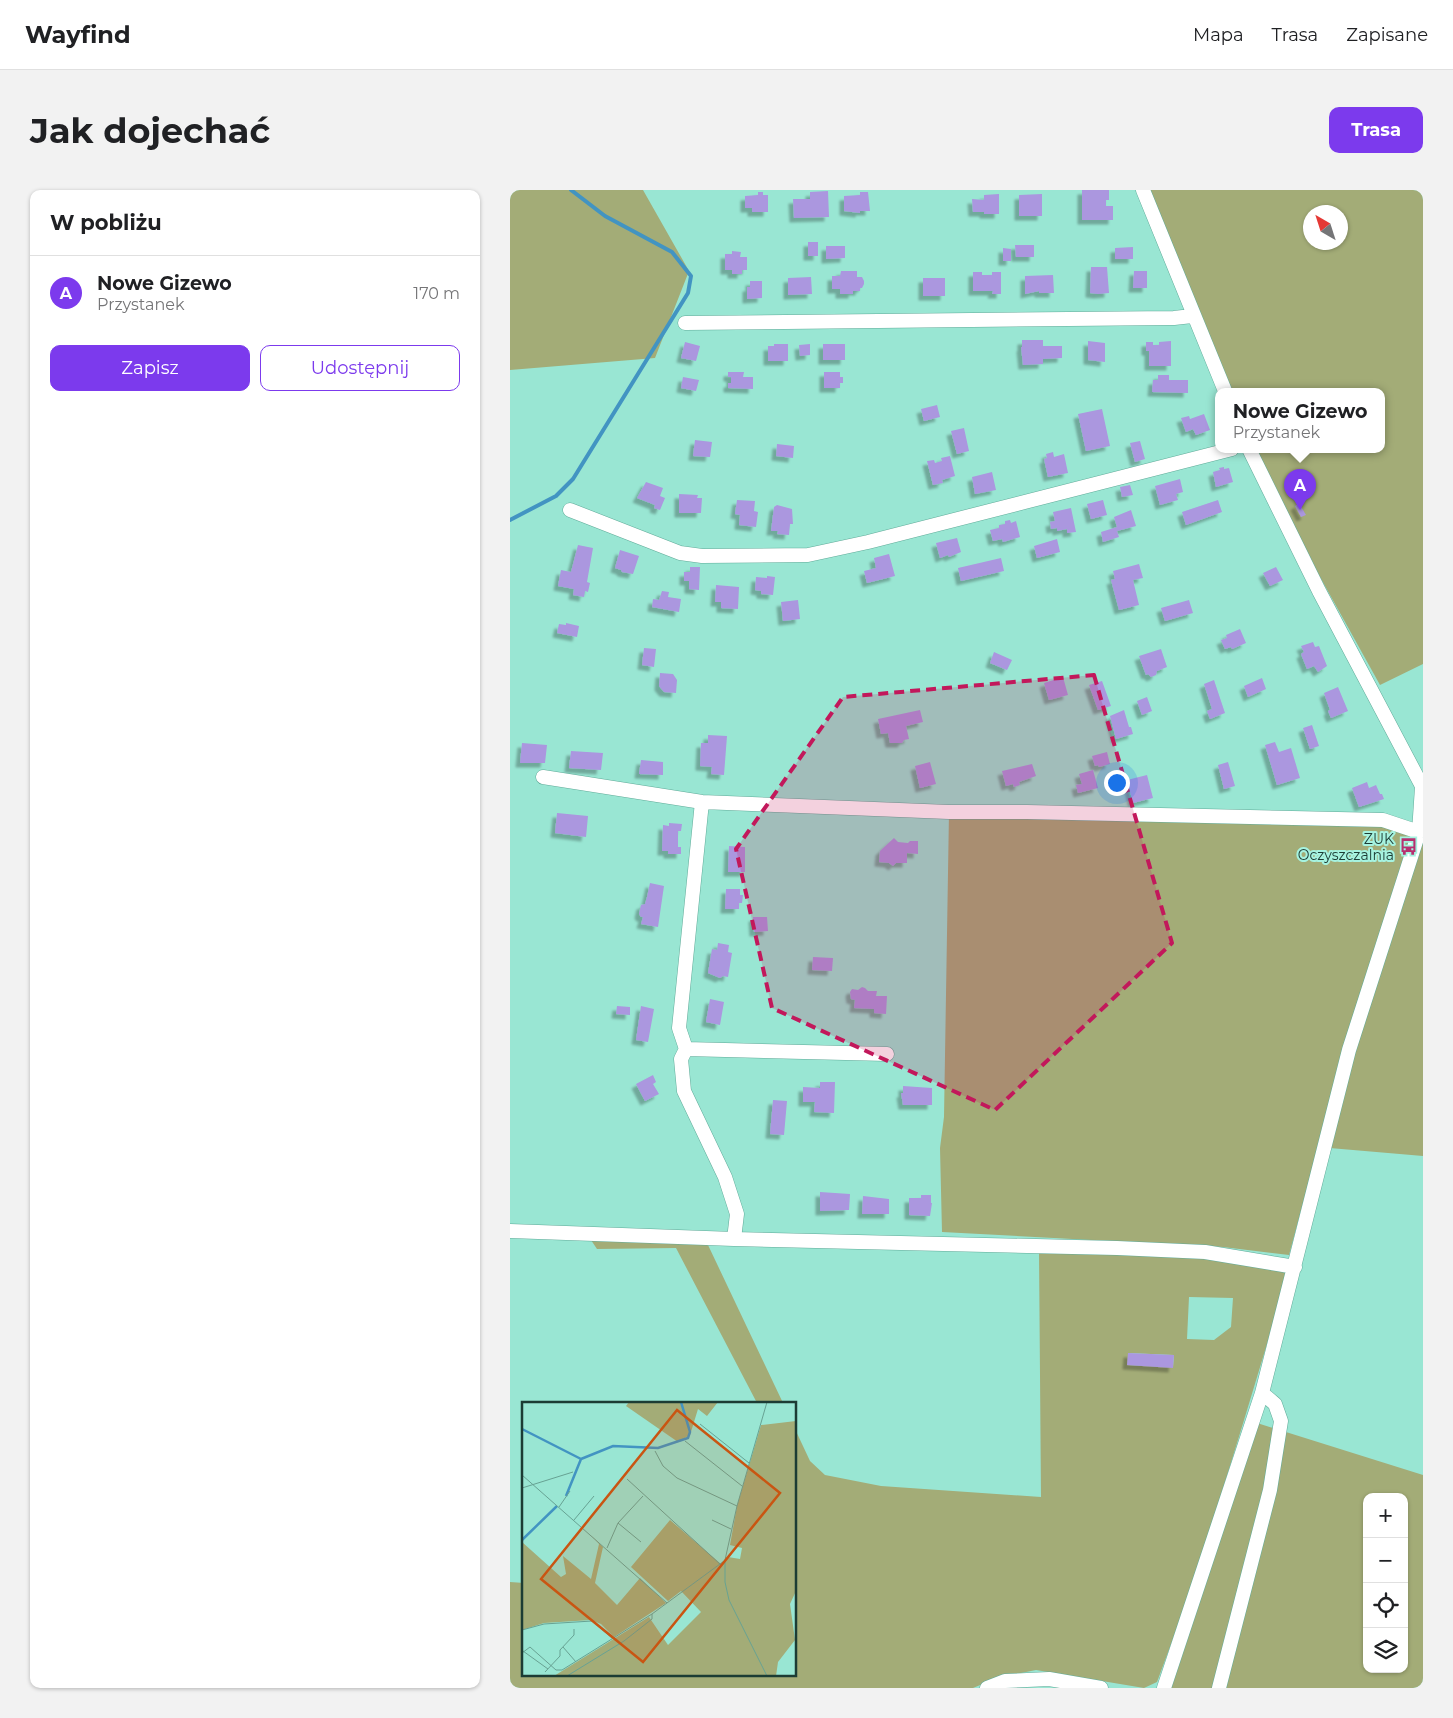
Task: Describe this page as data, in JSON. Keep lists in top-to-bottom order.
{
  "places": {
    "bus stop": ["ZUK Oczyszczalnia"]
  },
  "north": "top left",
  "page": {
    "header": "Wayfind",
    "nav": ["Mapa", "Trasa", "Zapisane"],
    "buttons": [
      "Trasa",
      ["Zapisz", "Udostępnij"]
    ],
    "title": "Jak dojechać",
    "heading": "W pobliżu",
    "list": [
      {
        "mark": "A",
        "name": "Nowe Gizewo",
        "note": "Przystanek",
        "value": "170 m"
      }
    ],
    "popup": ["Nowe Gizewo", "Przystanek"],
    "pins": "A",
    "map_buttons": ["+", "−"]
  }
}
